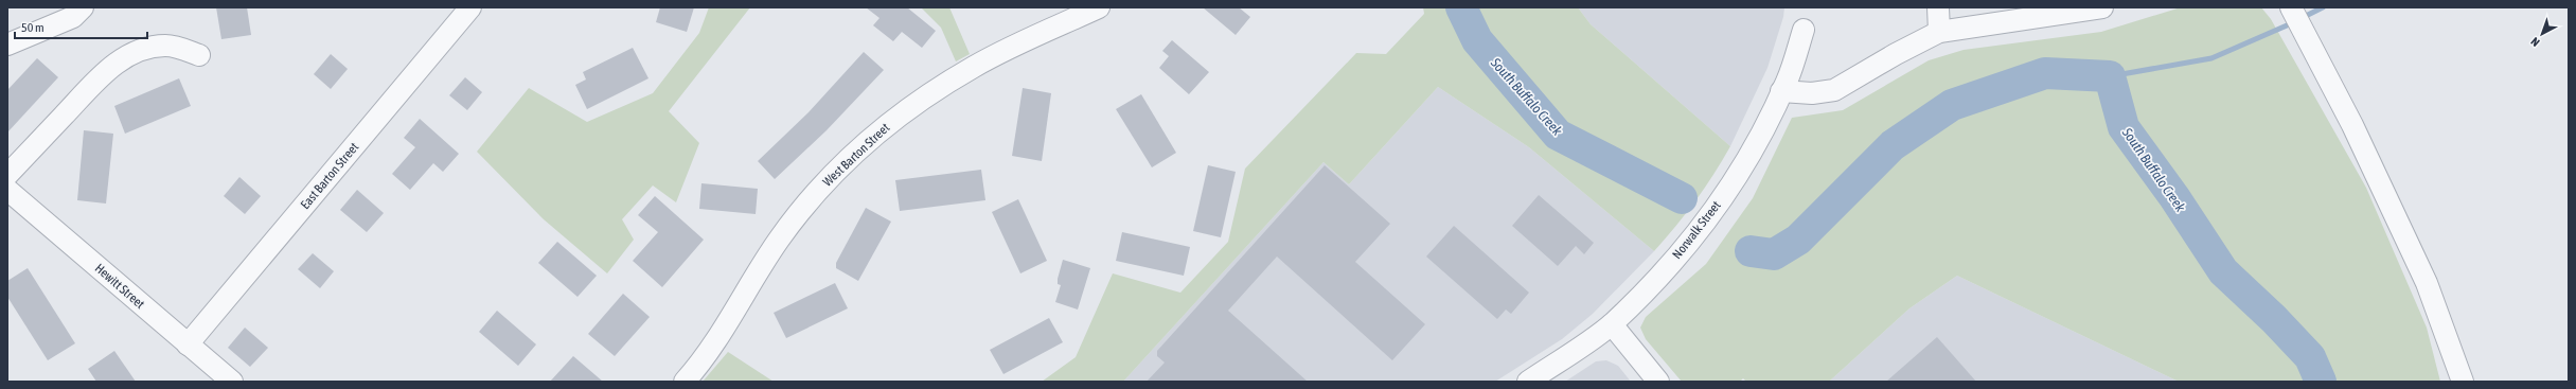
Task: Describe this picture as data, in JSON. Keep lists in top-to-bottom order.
{
  "streets": {
    "street": [
      "West Barton Street",
      "East Barton Street",
      "Norwalk Street",
      "Hewitt Street"
    ]
  },
  "crossings": [
    ["East Barton Street", "Hewitt Street"]
  ],
  "water": ["South Buffalo Creek"],
  "scale_bar": "50 m",
  "north": "bottom left"
}
